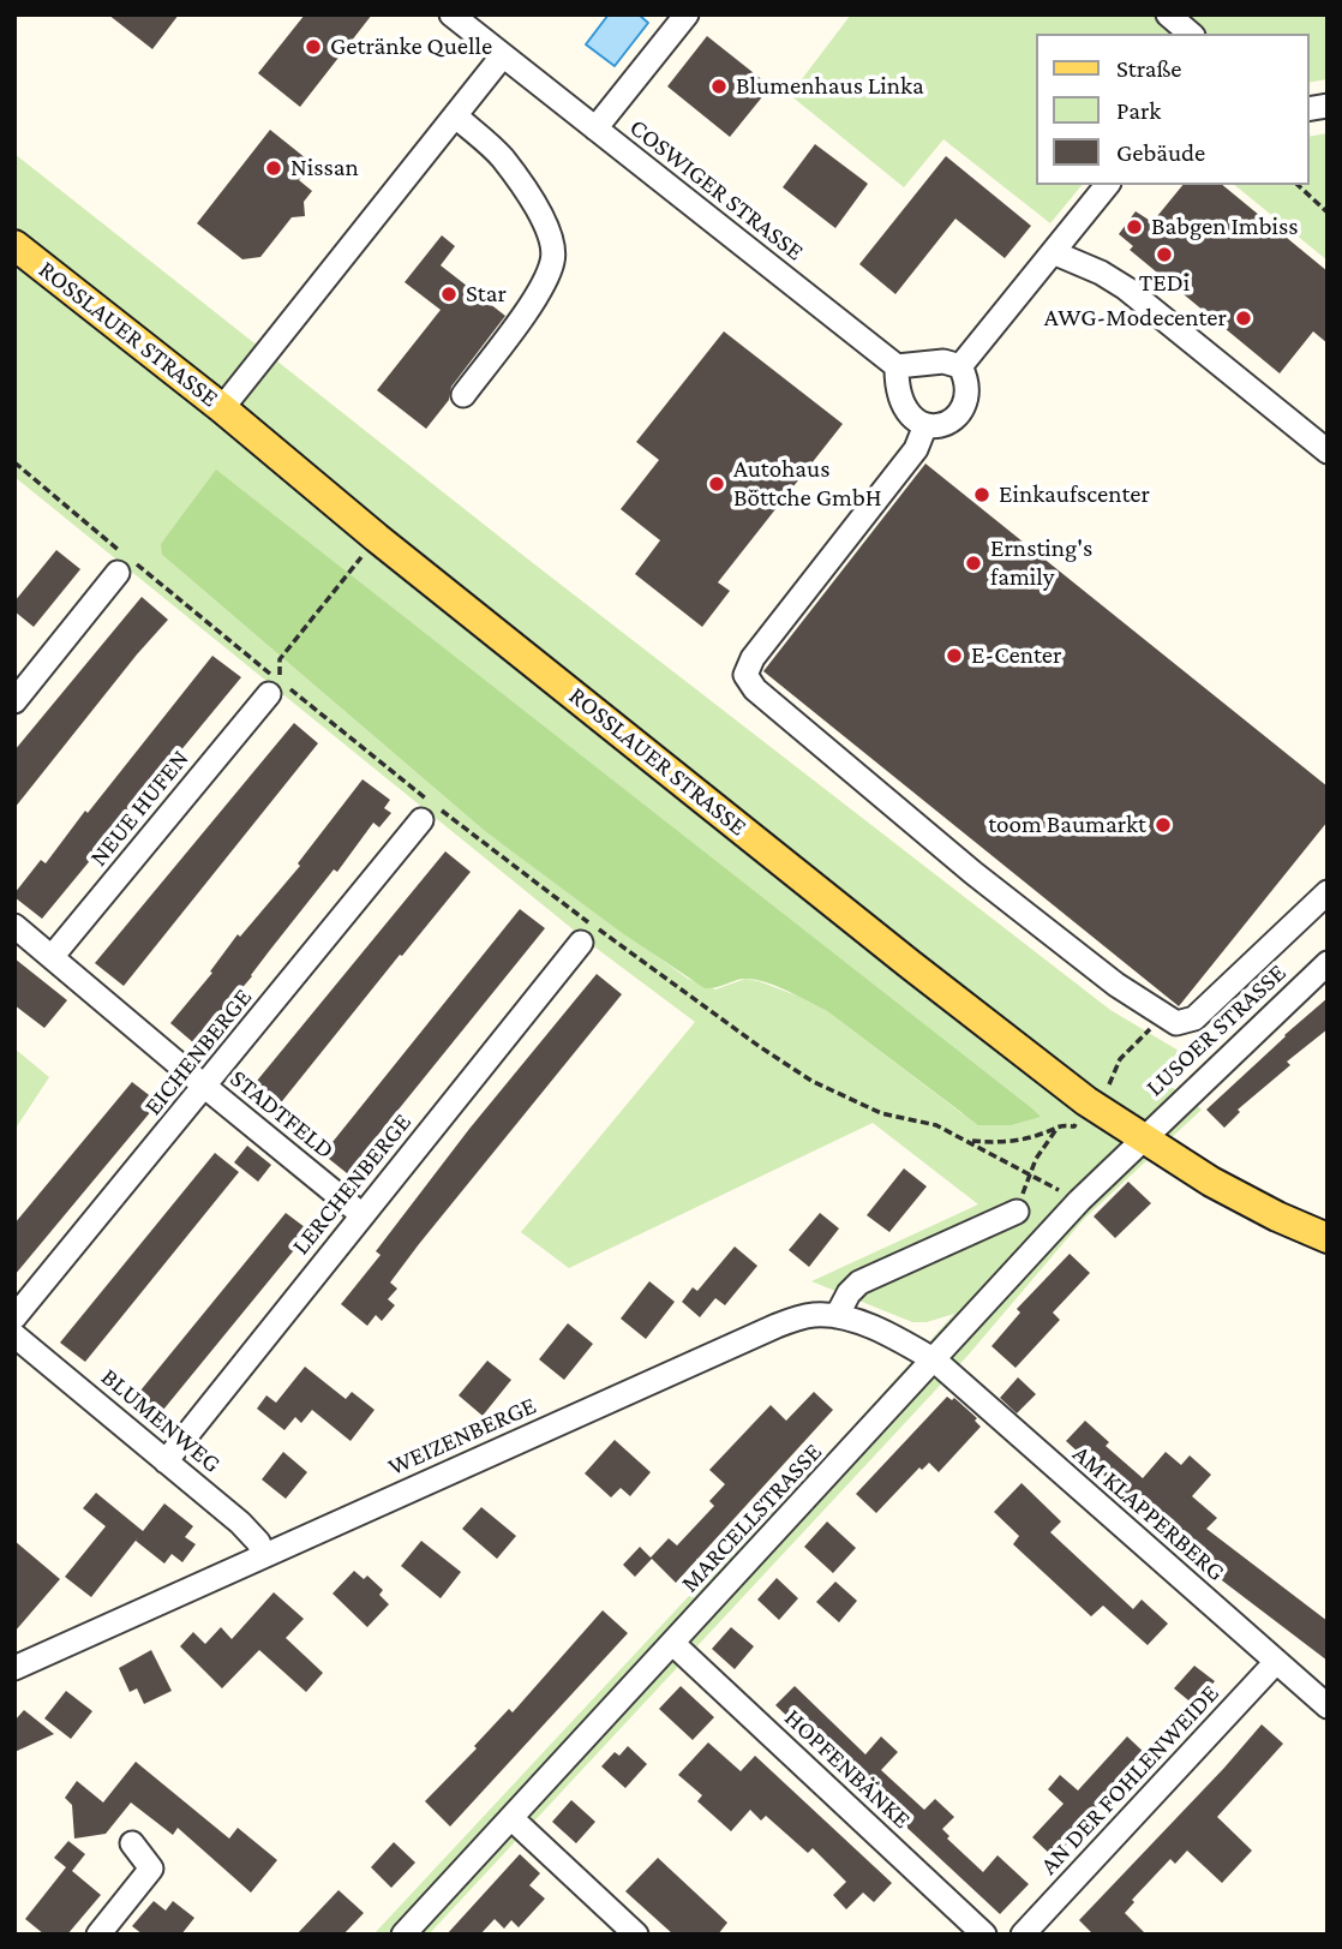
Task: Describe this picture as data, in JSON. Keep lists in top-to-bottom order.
{
  "streets": {
    "main road": ["ROSSLAUER STRASSE"],
    "street": [
      "COSWIGER STRASSE",
      "NEUE HUFEN",
      "LUSOER STRASSE",
      "EICHENBERGE",
      "STADTFELD",
      "LERCHENBERGE",
      "BLUMENWEG",
      "WEIZENBERGE",
      "AM KLAPPERBERG",
      "MARCELLSTRASSE",
      "HOPFENBÄNKE",
      "AN DER FOHLENWEIDE"
    ]
  },
  "crossings": [
    ["ROSSLAUER STRASSE", "LUSOER STRASSE"],
    ["ROSSLAUER STRASSE", "MARCELLSTRASSE"],
    ["NEUE HUFEN", "STADTFELD"],
    ["LUSOER STRASSE", "MARCELLSTRASSE"],
    ["EICHENBERGE", "STADTFELD"],
    ["STADTFELD", "LERCHENBERGE"],
    ["LERCHENBERGE", "BLUMENWEG"],
    ["BLUMENWEG", "WEIZENBERGE"],
    ["WEIZENBERGE", "AM KLAPPERBERG"],
    ["WEIZENBERGE", "MARCELLSTRASSE"],
    ["AM KLAPPERBERG", "MARCELLSTRASSE"],
    ["AM KLAPPERBERG", "AN DER FOHLENWEIDE"],
    ["MARCELLSTRASSE", "HOPFENBÄNKE"]
  ],
  "places": [
    "Getränke Quelle",
    "Blumenhaus Linka",
    "Nissan",
    "Babgen Imbiss",
    "TEDi",
    "Star",
    "AWG-Modecenter",
    "Autohaus Böttche GmbH",
    "Einkaufscenter",
    "Ernsting's family",
    "E-Center",
    "toom Baumarkt"
  ],
  "legend": ["Straße", "Park", "Gebäude"]
}
